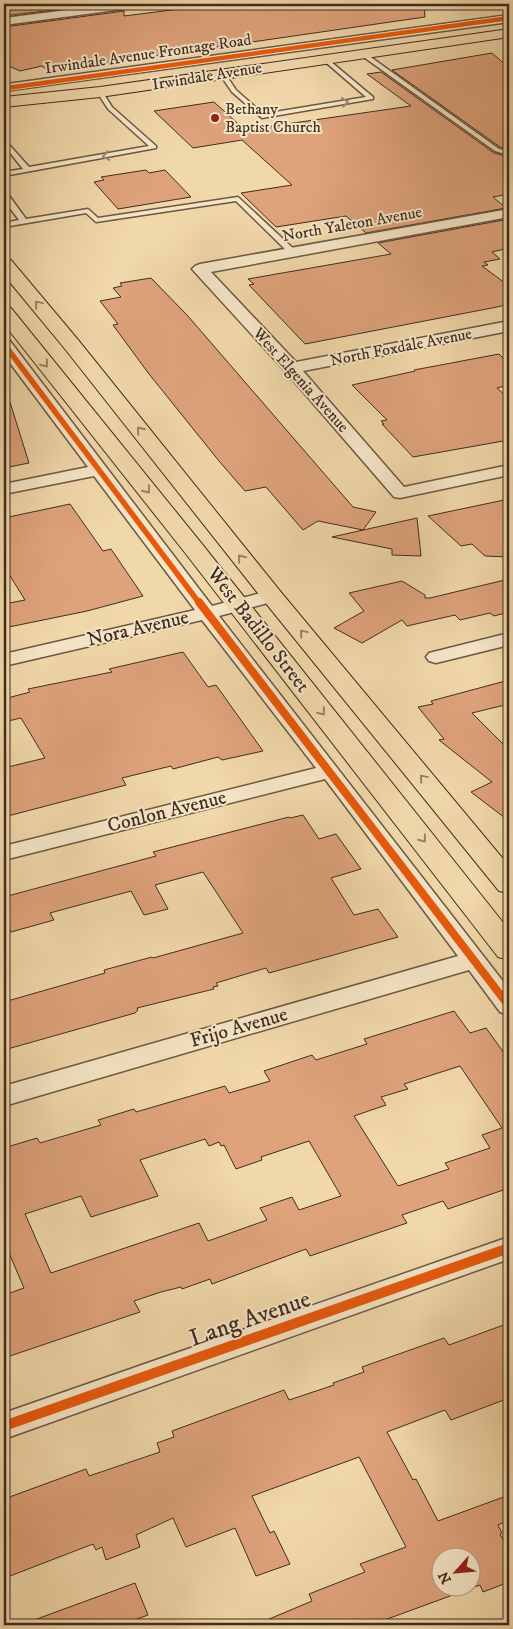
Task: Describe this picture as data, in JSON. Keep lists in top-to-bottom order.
{
  "streets": {
    "main road": ["Irwindale Avenue", "West Badillo Street"],
    "street": [
      "Irwindale Avenue Frontage Road",
      "North Yaleton Avenue",
      "North Foxdale Avenue",
      "West Elgenia Avenue",
      "Nora Avenue",
      "Conlon Avenue",
      "Frijo Avenue",
      "Lang Avenue"
    ]
  },
  "crossings": [
    ["Irwindale Avenue Frontage Road", "Irwindale Avenue"],
    ["North Yaleton Avenue", "West Elgenia Avenue"],
    ["North Foxdale Avenue", "West Elgenia Avenue"],
    ["Nora Avenue", "West Badillo Street"]
  ],
  "places": ["Bethany Baptist Church"],
  "north": "bottom left"
}
